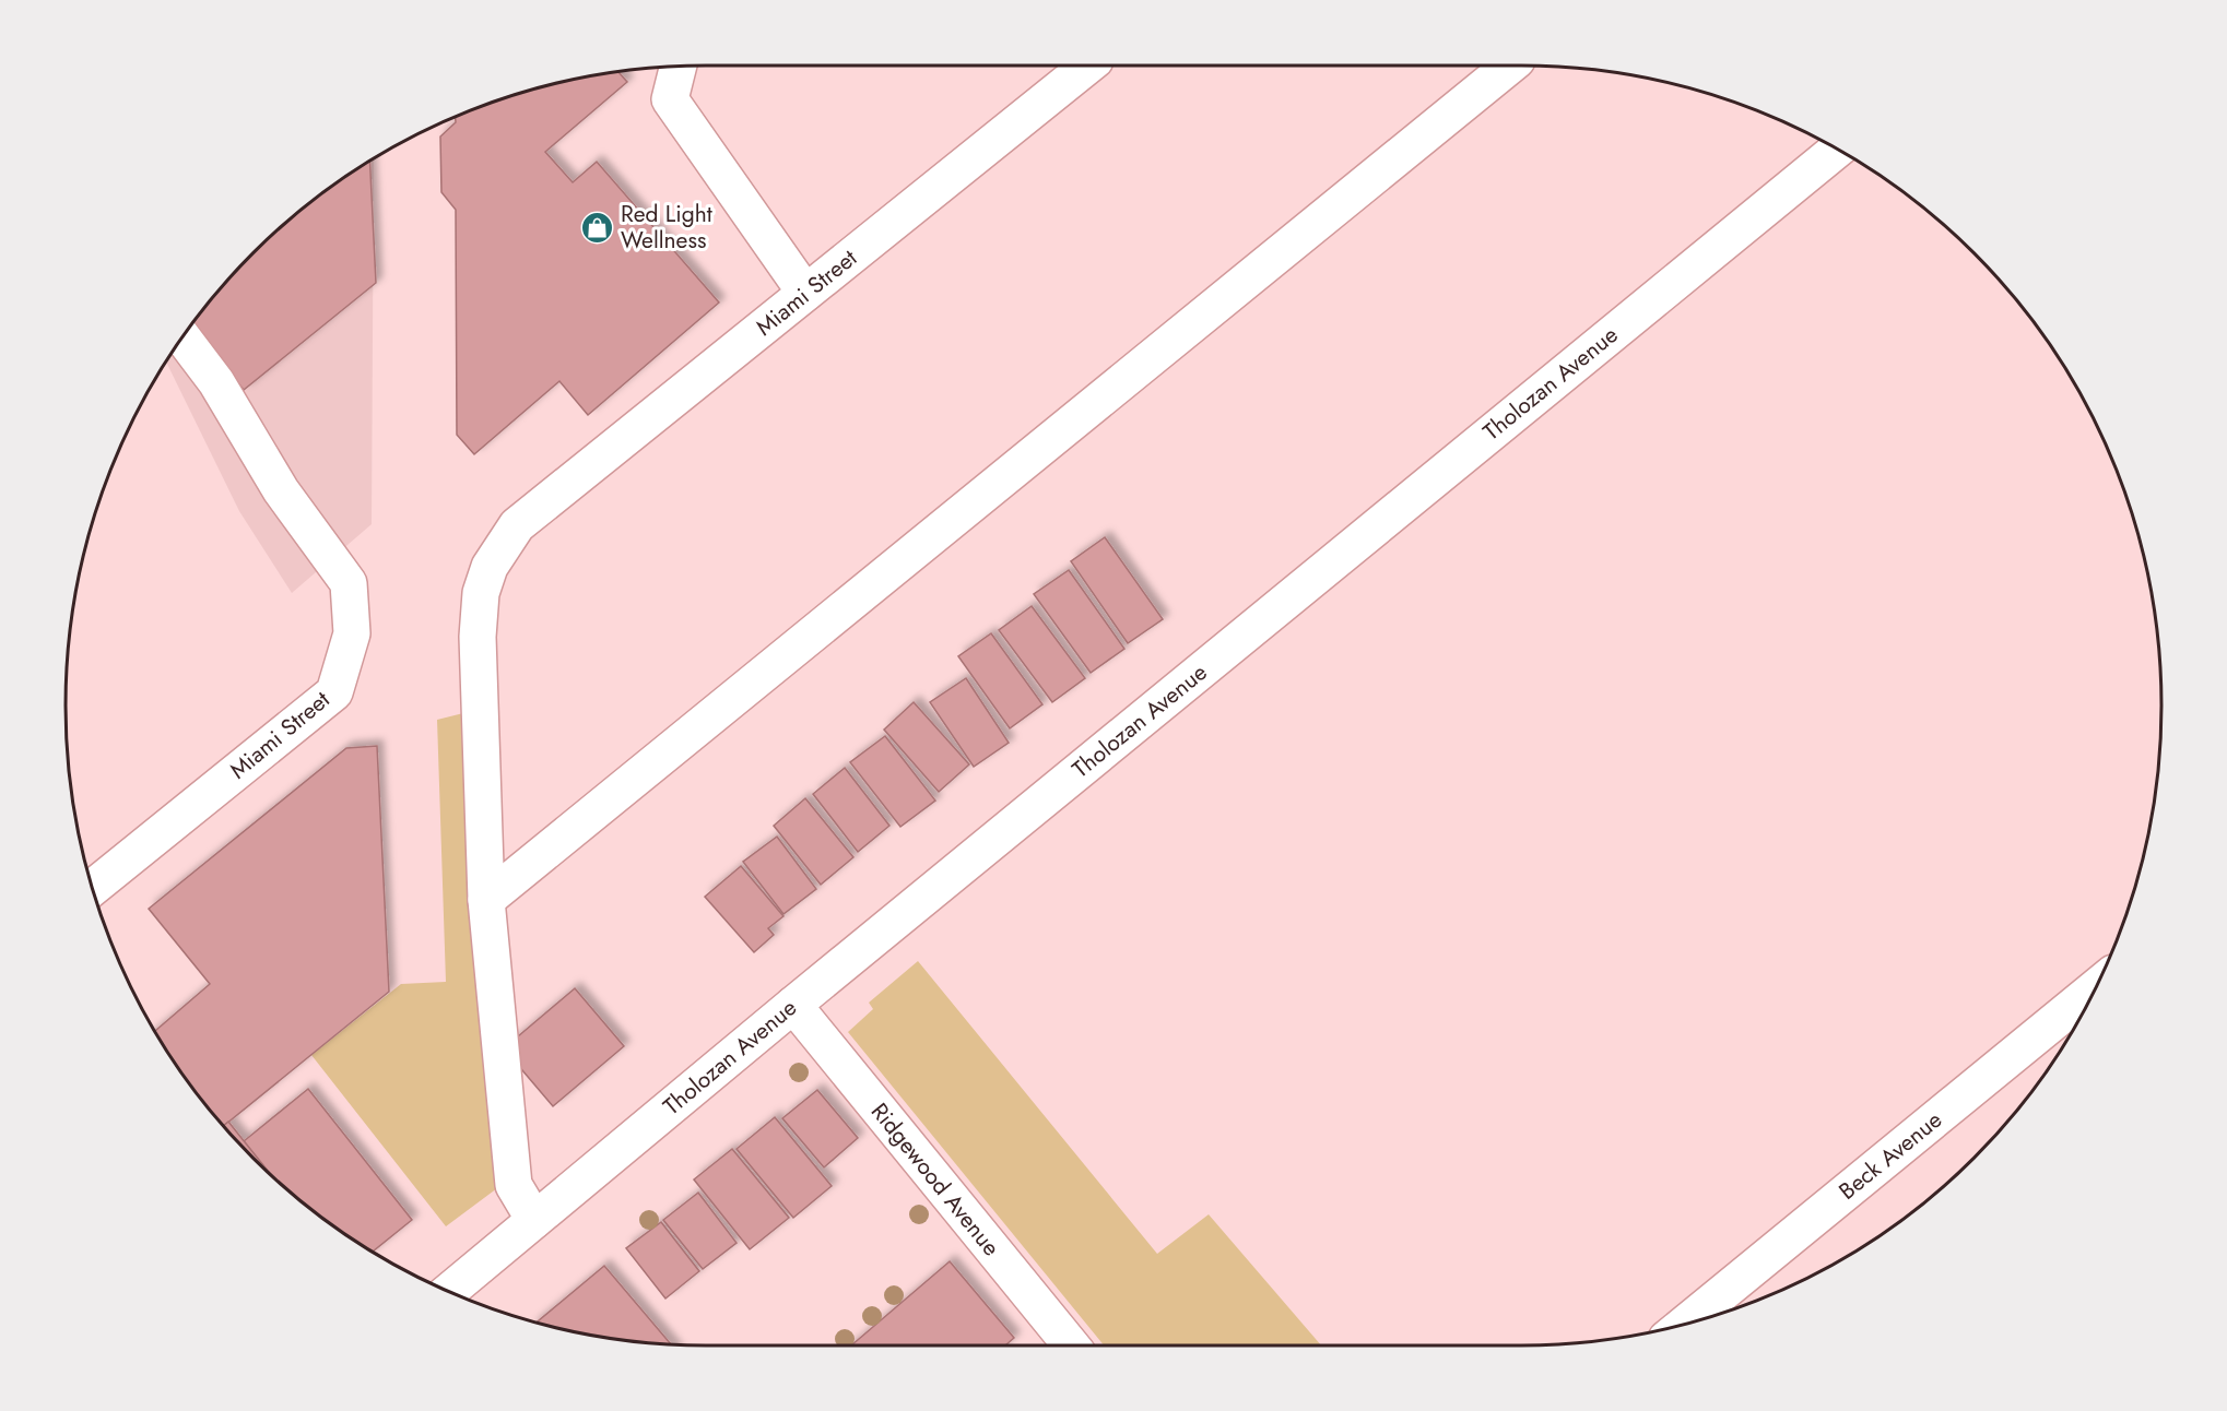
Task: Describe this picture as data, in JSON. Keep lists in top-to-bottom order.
{
  "streets": {
    "street": [
      "Miami Street",
      "Tholozan Avenue",
      "Beck Avenue",
      "Ridgewood Avenue"
    ]
  },
  "crossings": [
    ["Miami Street", "Tholozan Avenue"],
    ["Tholozan Avenue", "Ridgewood Avenue"]
  ],
  "places": {
    "shop": ["Red Light Wellness"]
  }
}
